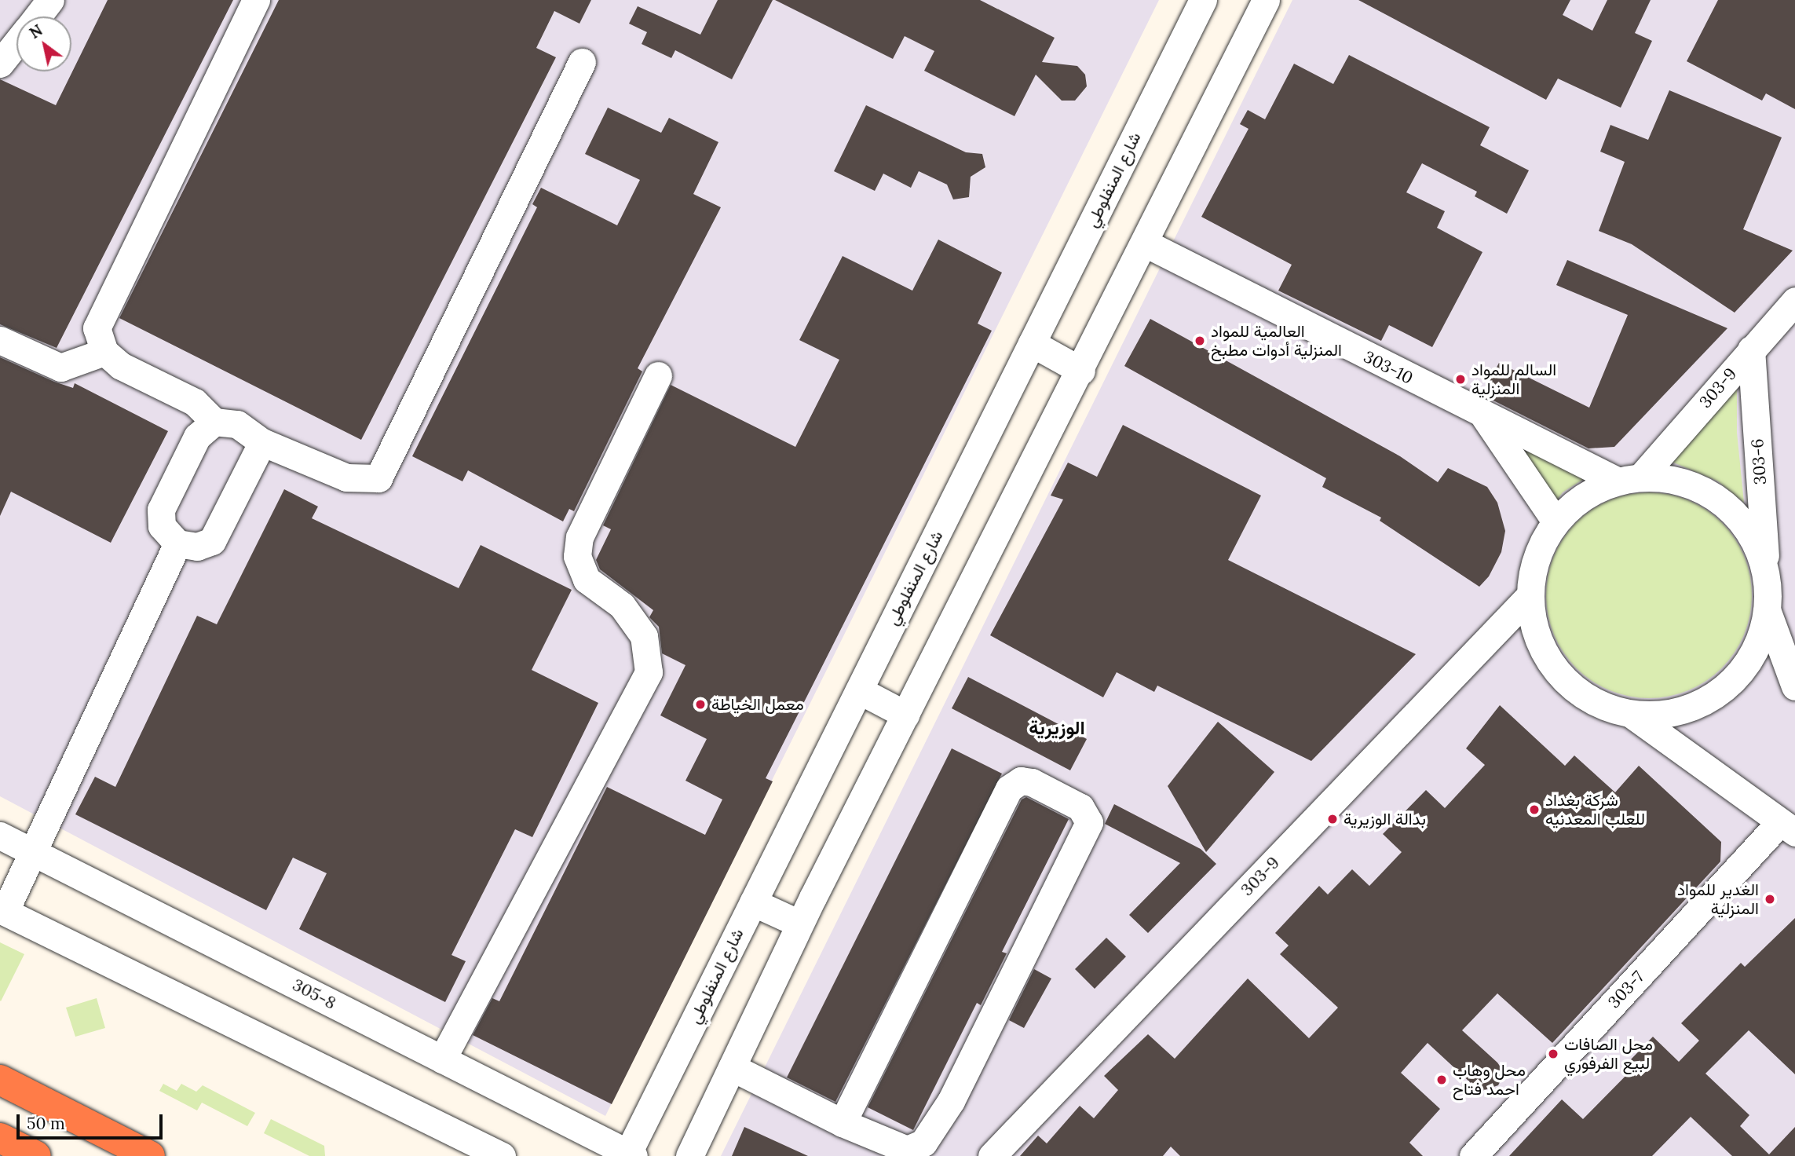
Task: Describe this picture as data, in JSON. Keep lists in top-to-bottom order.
{
  "streets": {
    "street": [
      "شارع المنفلوطي",
      "303-10",
      "303-9",
      "303-6",
      "303-7",
      "305-8"
    ]
  },
  "crossings": [
    ["شارع المنفلوطي", "305-8"],
    ["303-10", "303-9"],
    ["303-9", "303-6"]
  ],
  "districts": ["الوزيرية"],
  "places": [
    "العالمية للمواد المنزلية أدوات مطبخ",
    "السالم للمواد المنزلية",
    "معمل الخياطة",
    "شركة بغداد للعلب المعدنيه",
    "بدالة الوزيرية",
    "الغدير للمواد المنزلية",
    "محل الصافات لبيع الفرفوري",
    "محل وهاب احمد فتاح"
  ],
  "scale_bar": "50 m",
  "north": "top left"
}
